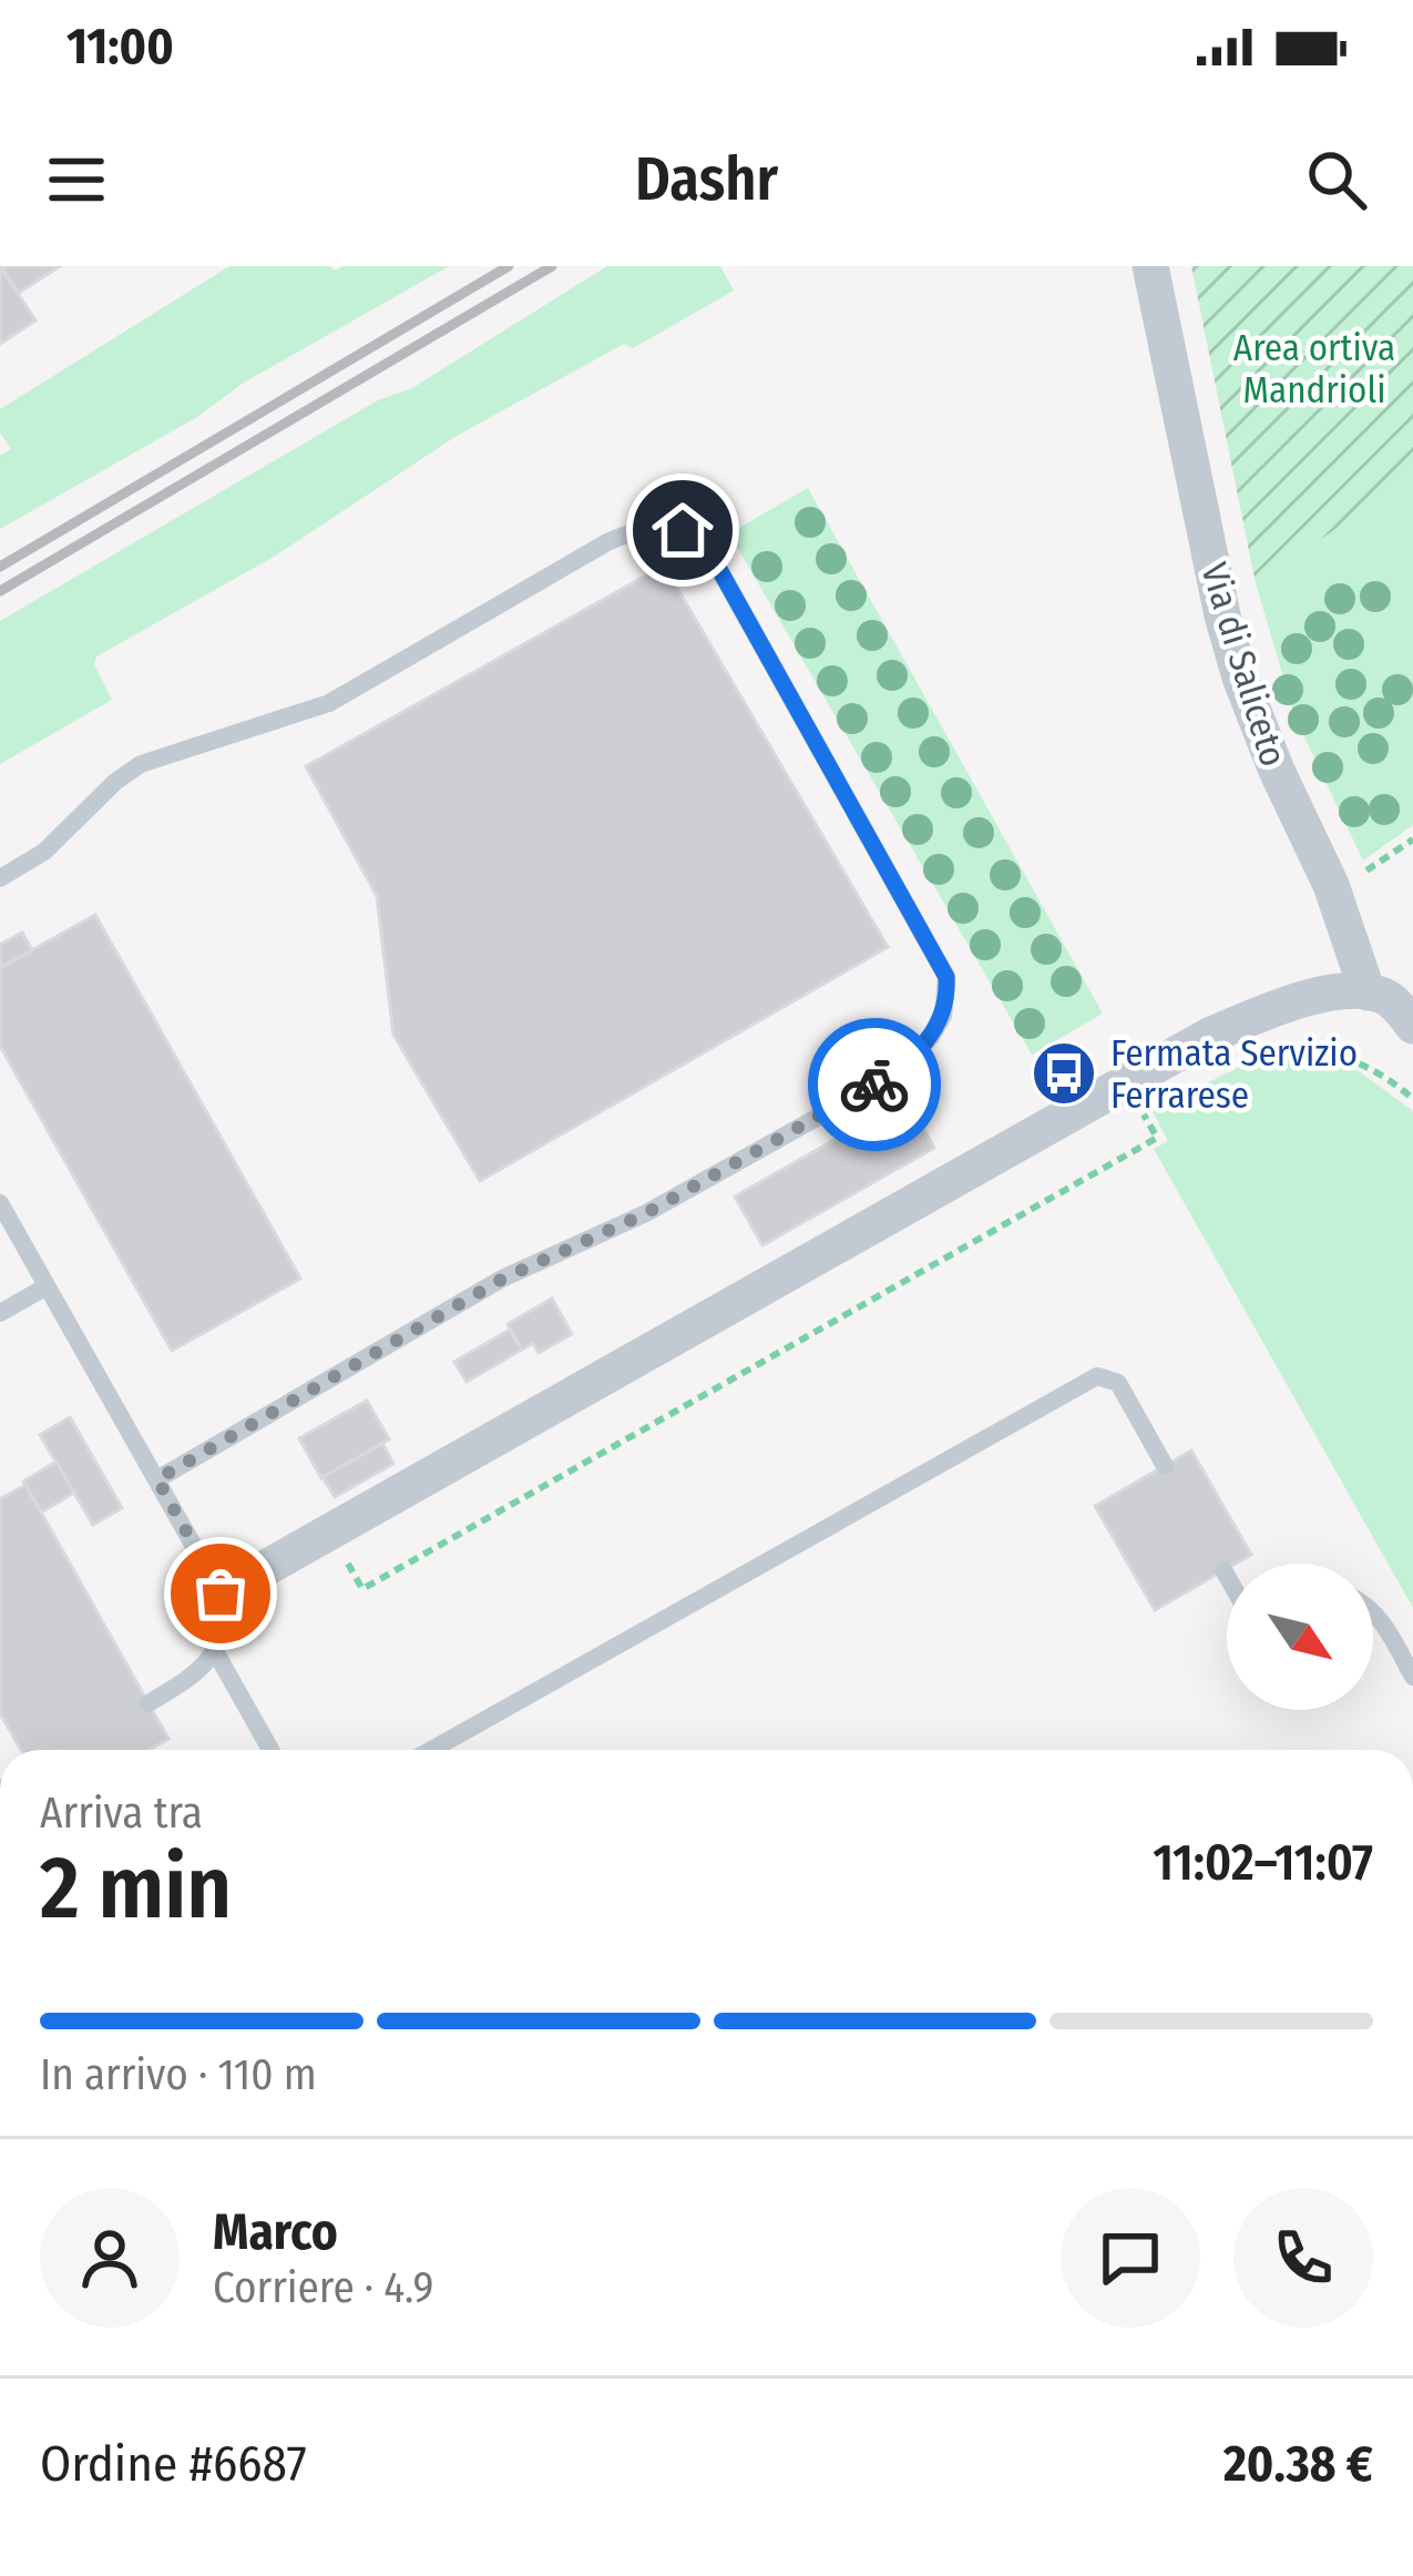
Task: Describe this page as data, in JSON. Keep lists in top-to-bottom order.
{
  "streets": {
    "street": ["Via di Saliceto"]
  },
  "parks": ["Area ortiva Mandrioli"],
  "places": {
    "bus stop": ["Fermata Servizio Ferrarese"]
  },
  "north": "bottom right",
  "page": {
    "status": "11:00",
    "header": "Dashr",
    "heading": ["2 min", "Arriva tra", "11:02–11:07"],
    "panel": [
      "Marco",
      "Corriere · 4.9",
      "Ordine #6687",
      "20.38 €"
    ],
    "bar": "In arrivo · 110 m"
  }
}
